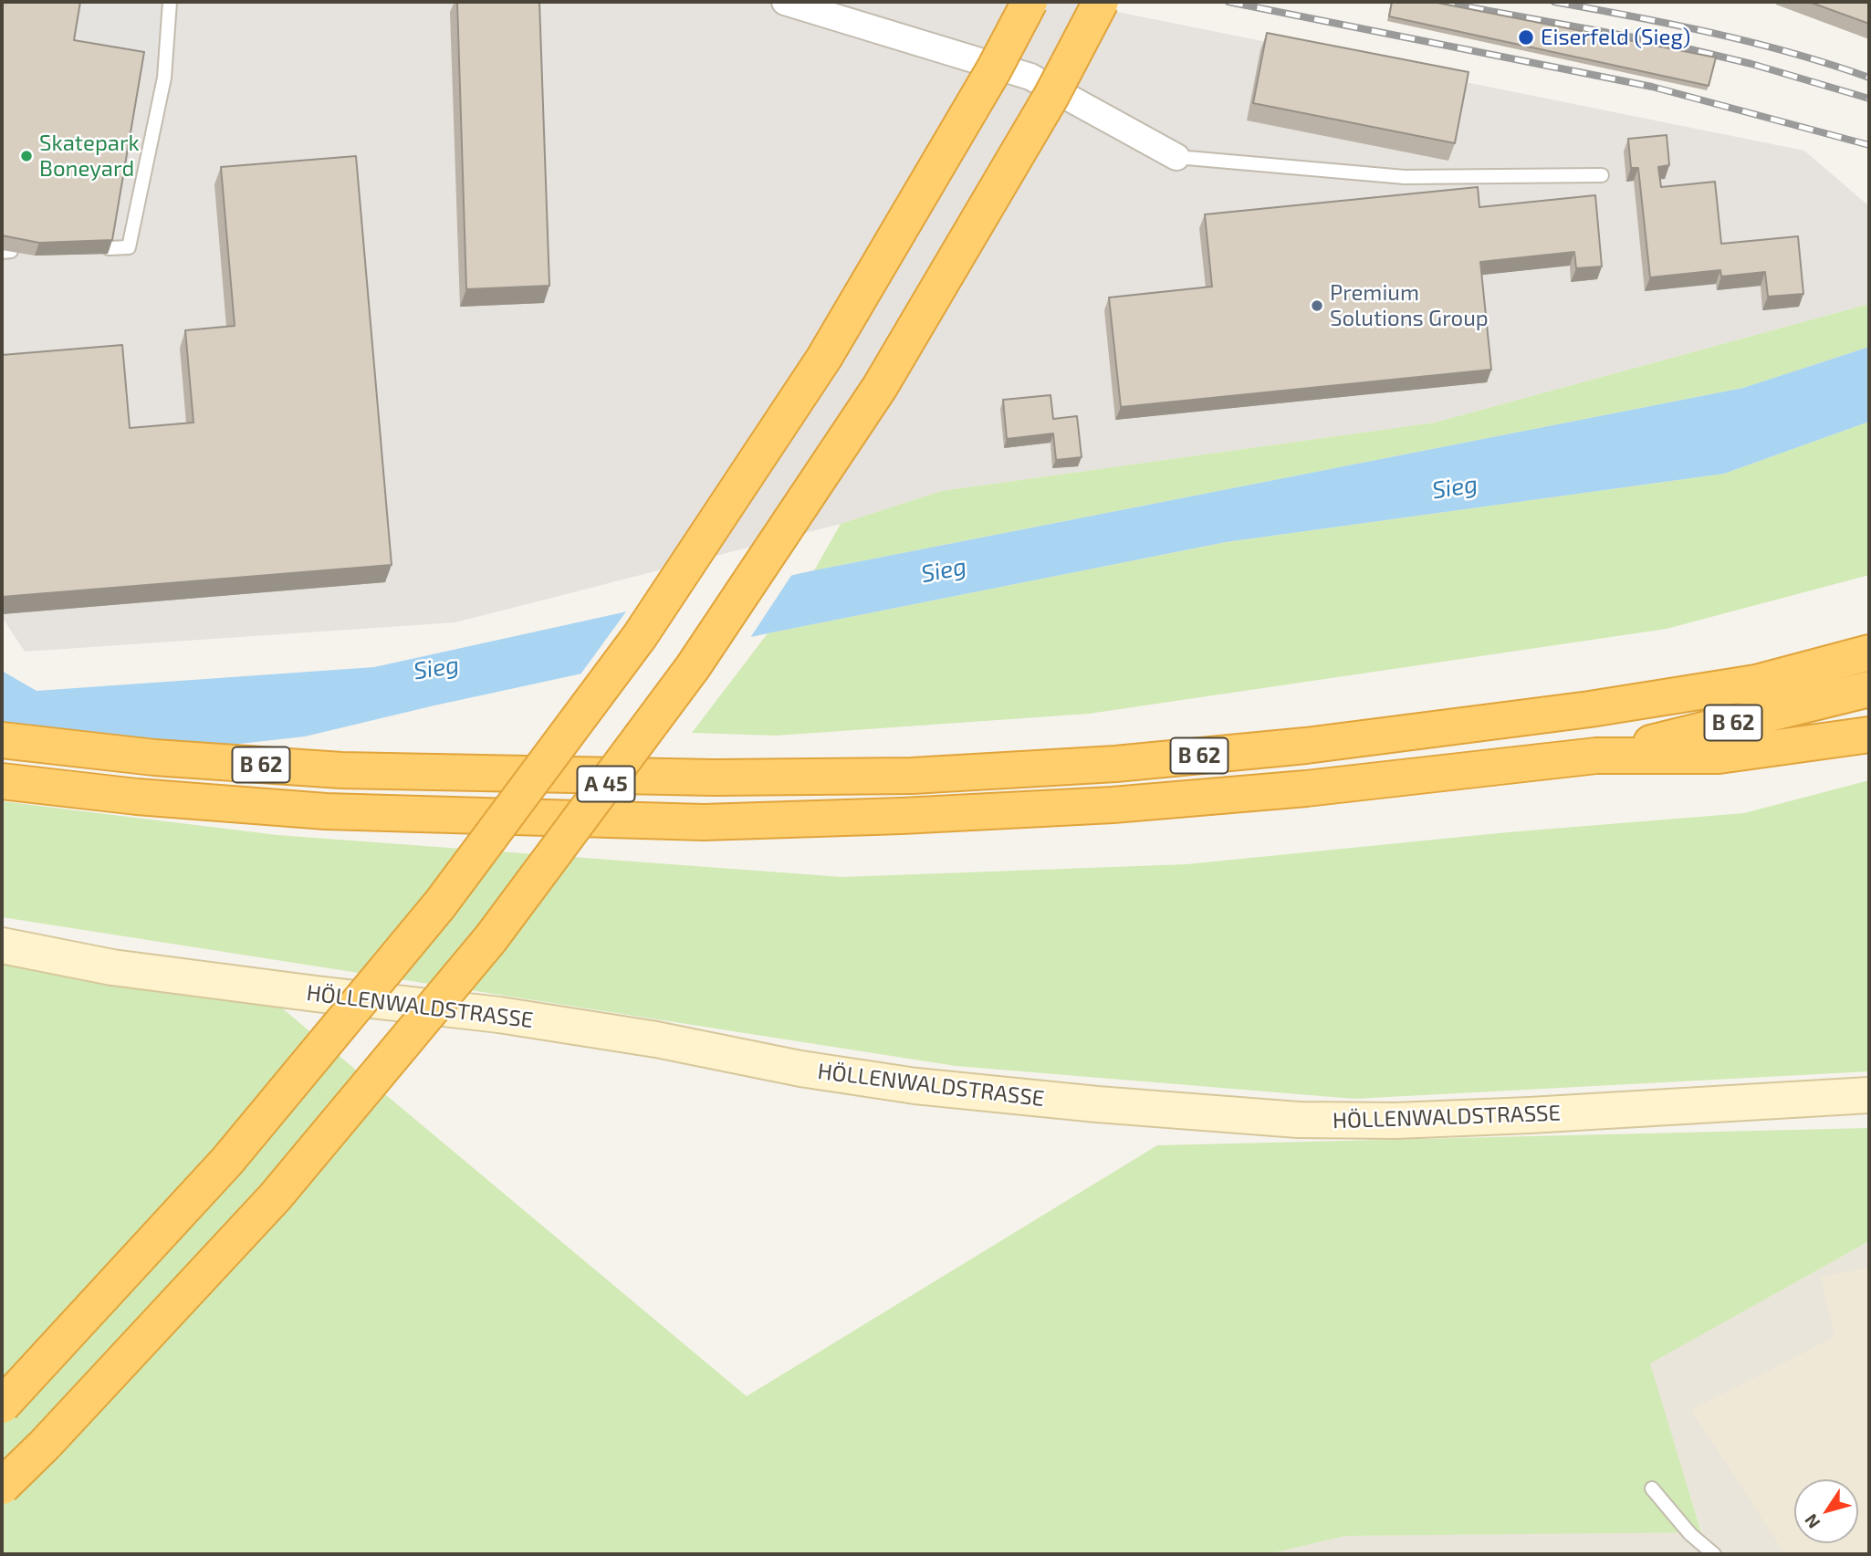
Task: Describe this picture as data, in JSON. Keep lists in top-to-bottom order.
{
  "streets": {
    "highway": ["B 62", "A 45"],
    "street": ["HÖLLENWALDSTRASSE"]
  },
  "water": ["Sieg"],
  "places": ["Eiserfeld (Sieg)", "Skatepark Boneyard", "Premium Solutions Group"],
  "north": "bottom left"
}
